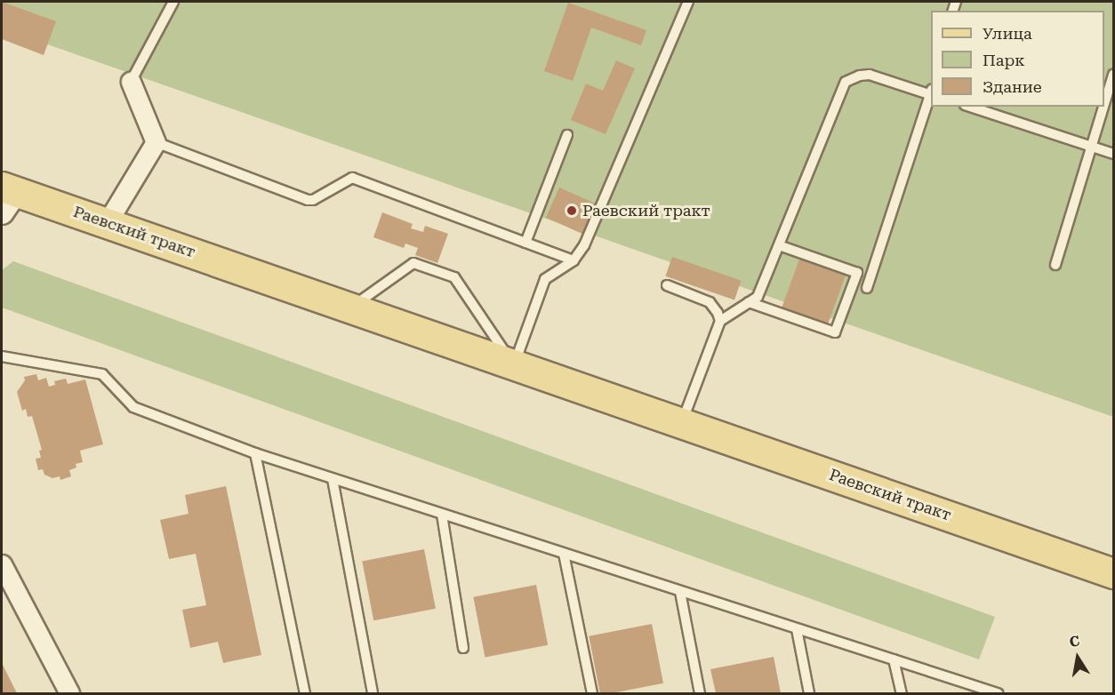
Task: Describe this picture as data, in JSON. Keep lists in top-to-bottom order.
{
  "streets": {
    "main road": ["Раевский тракт"]
  },
  "places": ["Раевский тракт"],
  "legend": ["Улица", "Парк", "Здание"],
  "north": "top"
}
